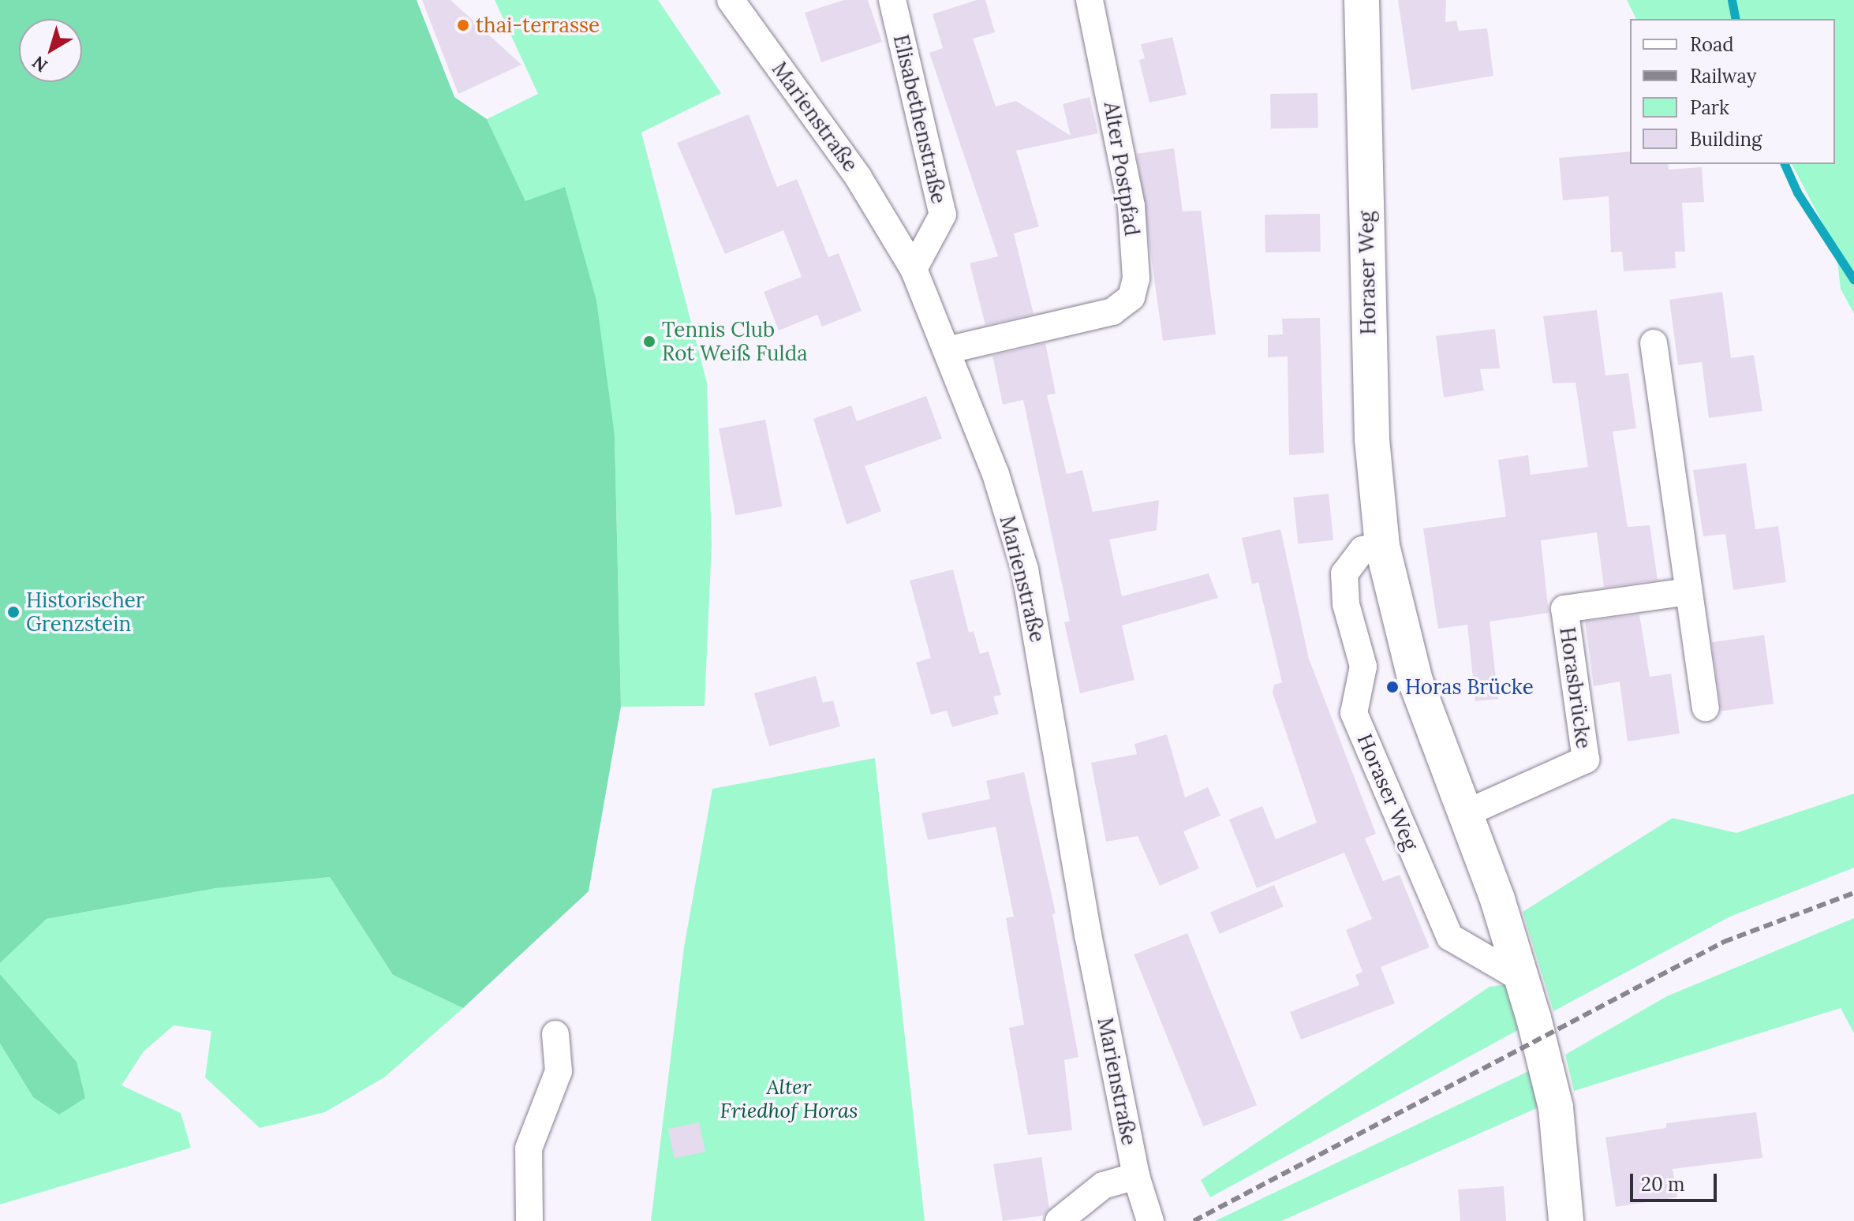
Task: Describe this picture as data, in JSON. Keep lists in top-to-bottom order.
{
  "streets": {
    "main road": ["Horaser Weg"],
    "street": [
      "Marienstraße",
      "Elisabethenstraße",
      "Alter Postpfad",
      "Horasbrücke"
    ]
  },
  "crossings": [
    ["Marienstraße", "Elisabethenstraße"],
    ["Marienstraße", "Alter Postpfad"],
    ["Horaser Weg", "Horasbrücke"]
  ],
  "parks": ["Alter Friedhof Horas"],
  "places": [
    "thai-terrasse",
    "Tennis Club Rot Weiß Fulda",
    "Historischer Grenzstein",
    "Horas Brücke"
  ],
  "legend": [
    "Road",
    "Railway",
    "Park",
    "Building"
  ],
  "scale_bar": "20 m",
  "north": "bottom left"
}
